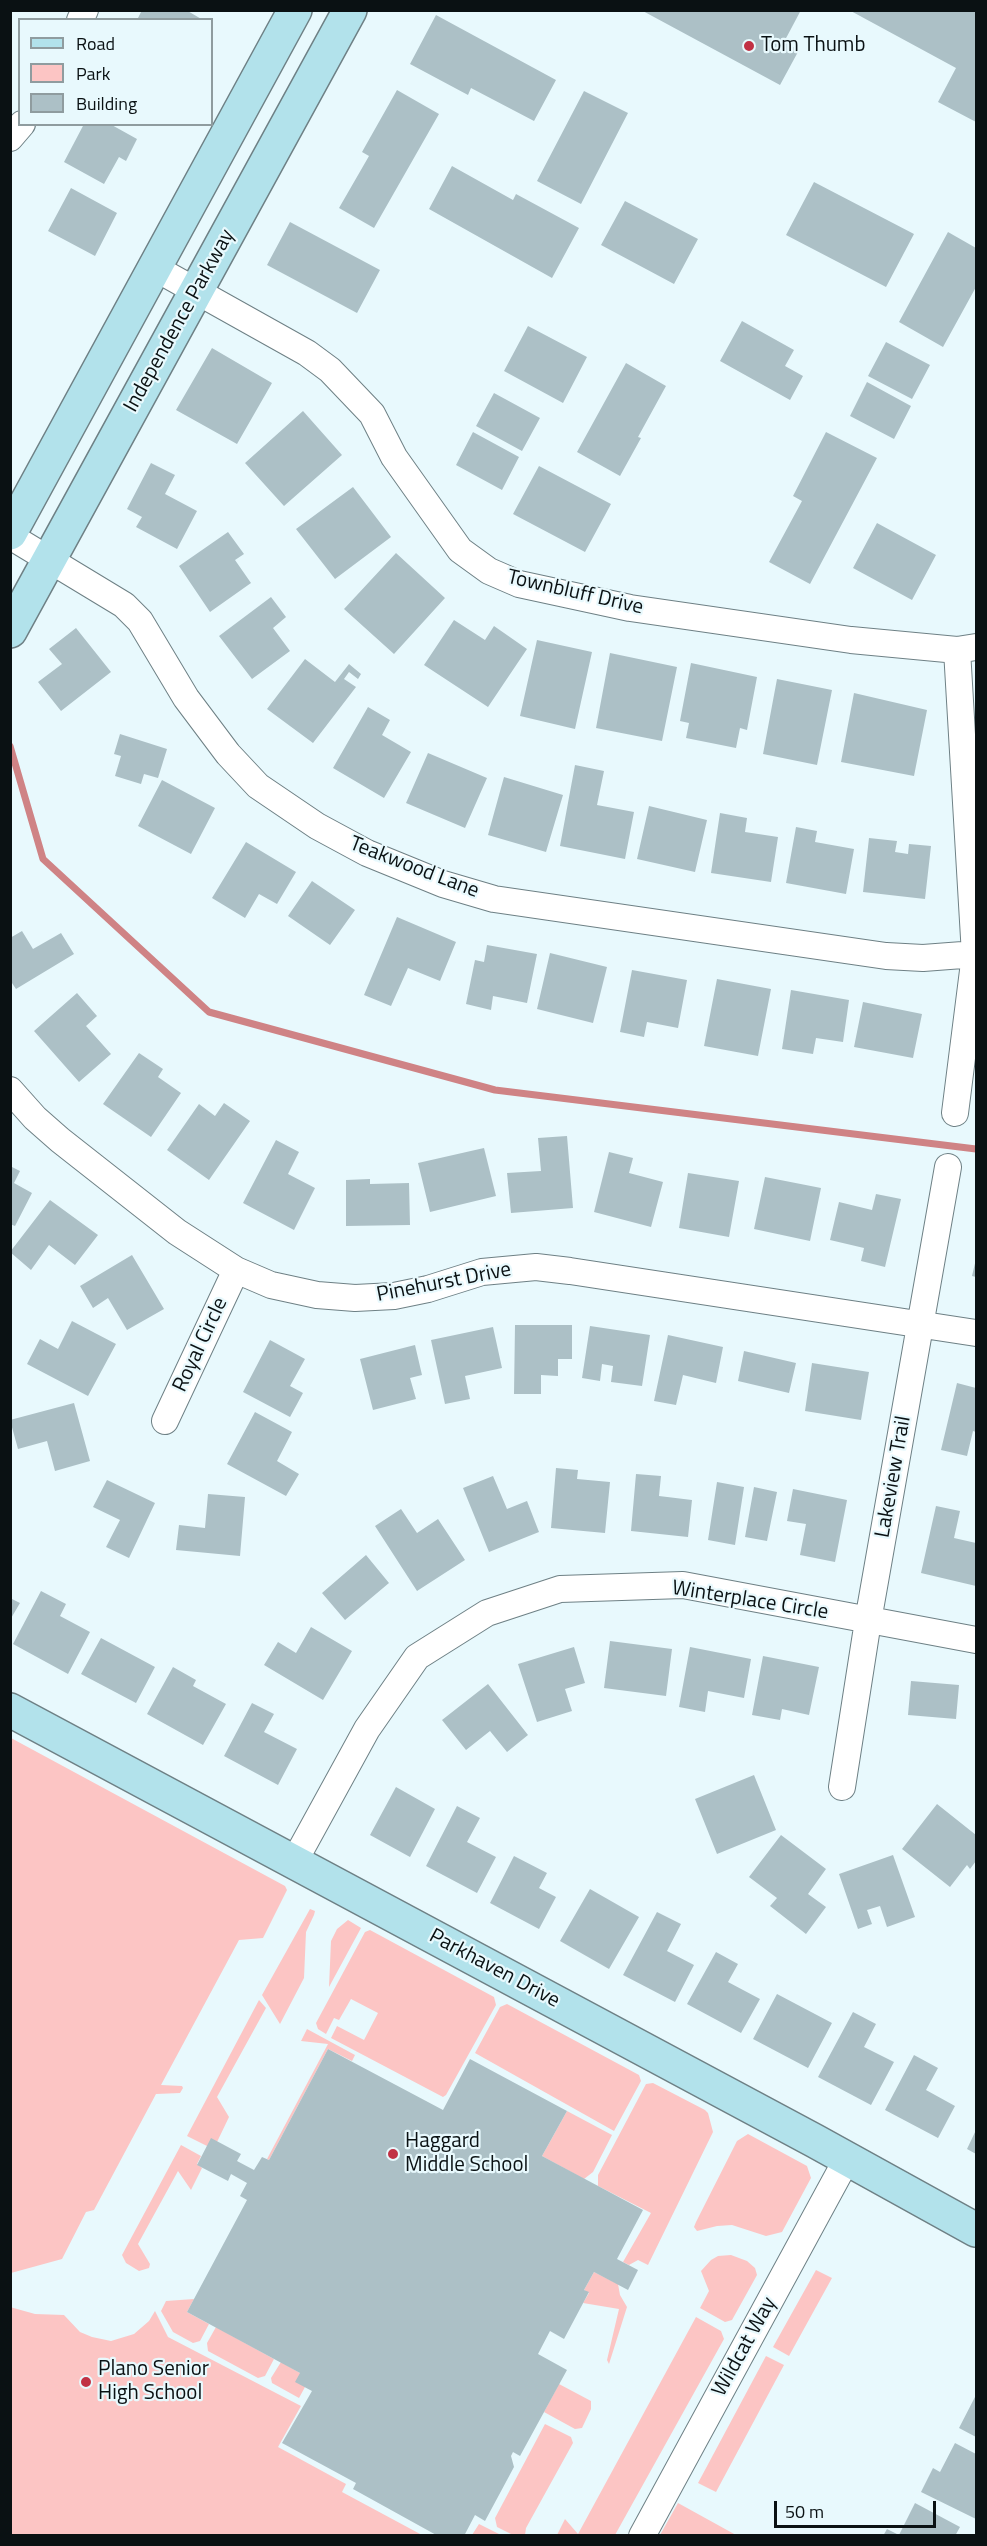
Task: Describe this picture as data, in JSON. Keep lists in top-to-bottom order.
{
  "streets": {
    "main road": ["Independence Parkway", "Parkhaven Drive"],
    "street": [
      "Townbluff Drive",
      "Teakwood Lane",
      "Pinehurst Drive",
      "Royal Circle",
      "Lakeview Trail",
      "Winterplace Circle",
      "Wildcat Way"
    ]
  },
  "crossings": [
    ["Independence Parkway", "Townbluff Drive"],
    ["Independence Parkway", "Teakwood Lane"],
    ["Pinehurst Drive", "Royal Circle"],
    ["Pinehurst Drive", "Lakeview Trail"],
    ["Lakeview Trail", "Winterplace Circle"],
    ["Winterplace Circle", "Parkhaven Drive"],
    ["Parkhaven Drive", "Wildcat Way"]
  ],
  "places": ["Tom Thumb", "Haggard Middle School", "Plano Senior High School"],
  "legend": ["Road", "Park", "Building"],
  "scale_bar": "50 m"
}
